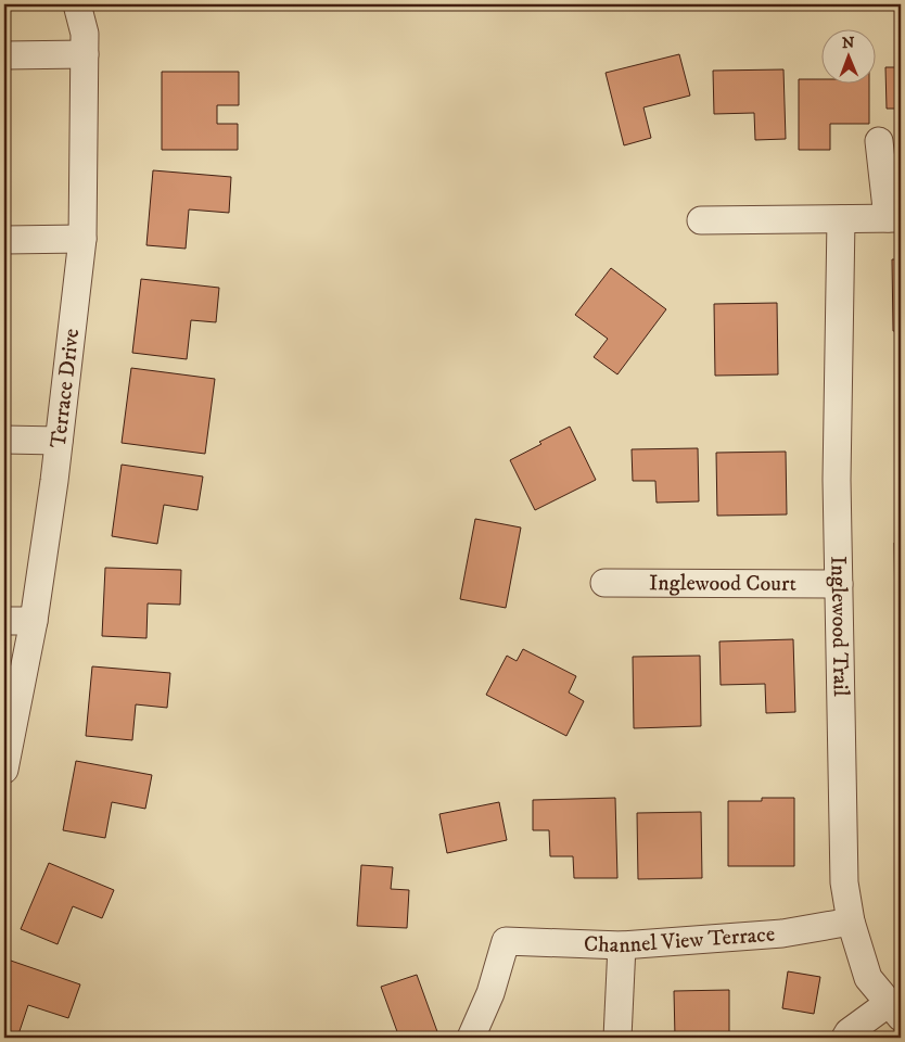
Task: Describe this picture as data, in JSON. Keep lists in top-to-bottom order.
{
  "streets": {
    "street": [
      "Terrace Drive",
      "Inglewood Court",
      "Inglewood Trail",
      "Channel View Terrace"
    ]
  },
  "crossings": [
    ["Inglewood Court", "Inglewood Trail"],
    ["Inglewood Trail", "Channel View Terrace"]
  ],
  "north": "top"
}
